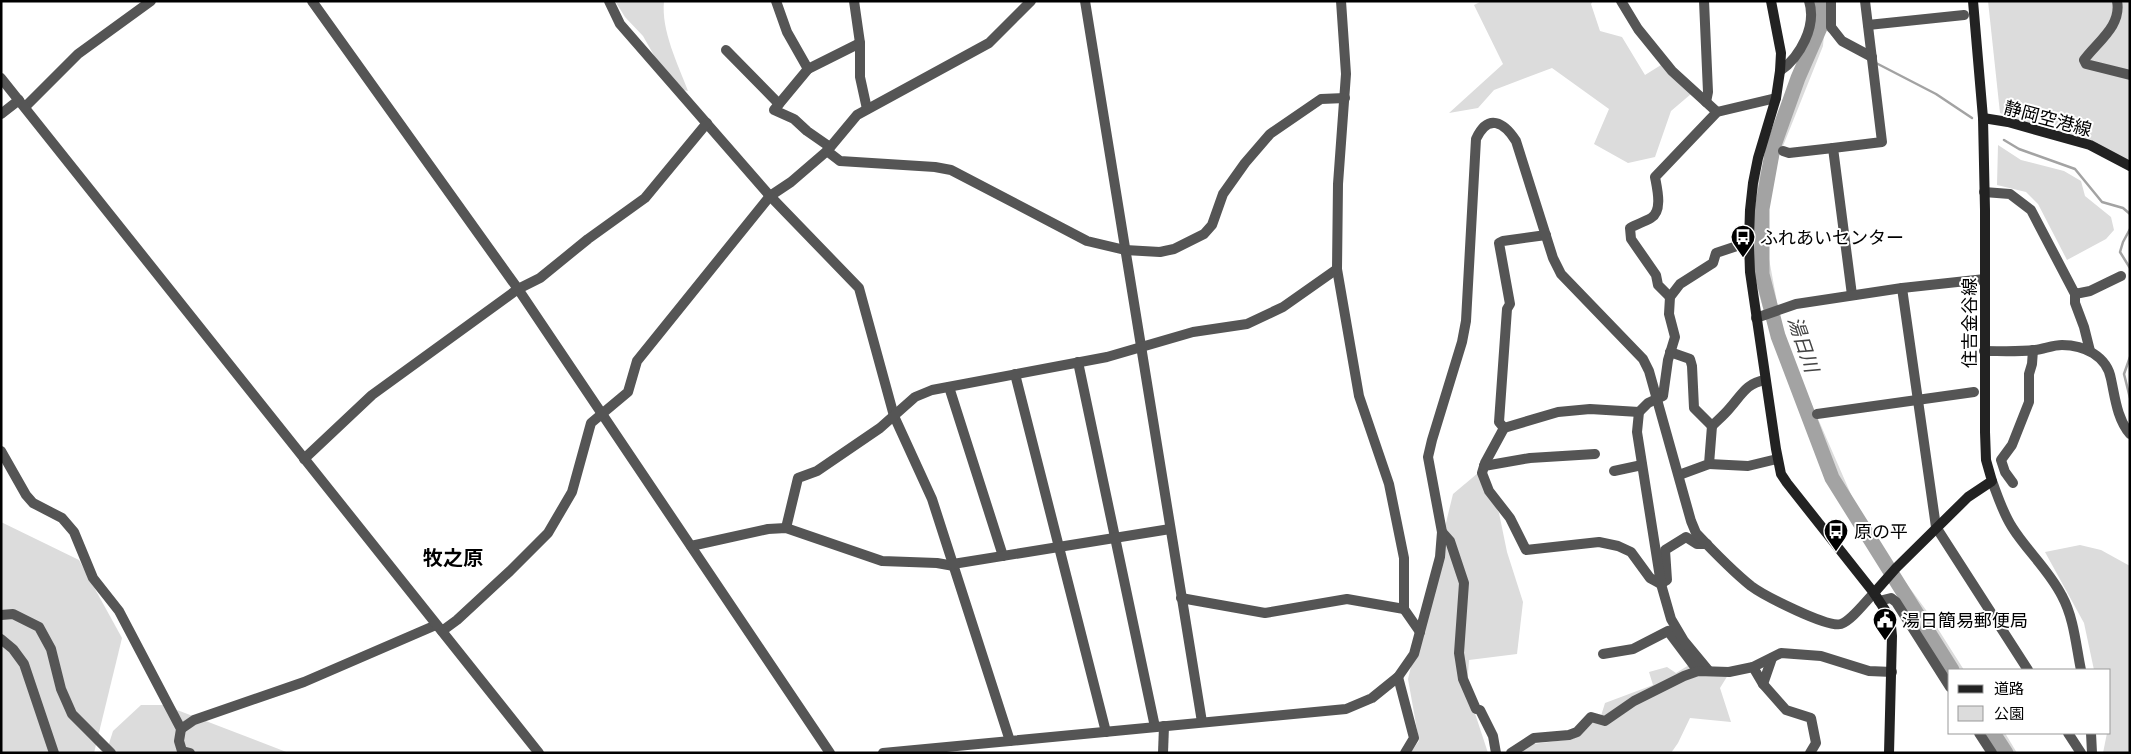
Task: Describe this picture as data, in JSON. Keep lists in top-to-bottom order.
{
  "streets": {
    "main road": ["静岡空港線", "住吉金谷線"]
  },
  "crossings": [
    ["静岡空港線", "住吉金谷線"]
  ],
  "districts": ["牧之原"],
  "water": ["湯日川"],
  "places": {
    "bus stop": ["ふれあいセンター", "原の平"],
    "public building": ["湯日簡易郵便局"]
  },
  "legend": ["道路", "公園"]
}
